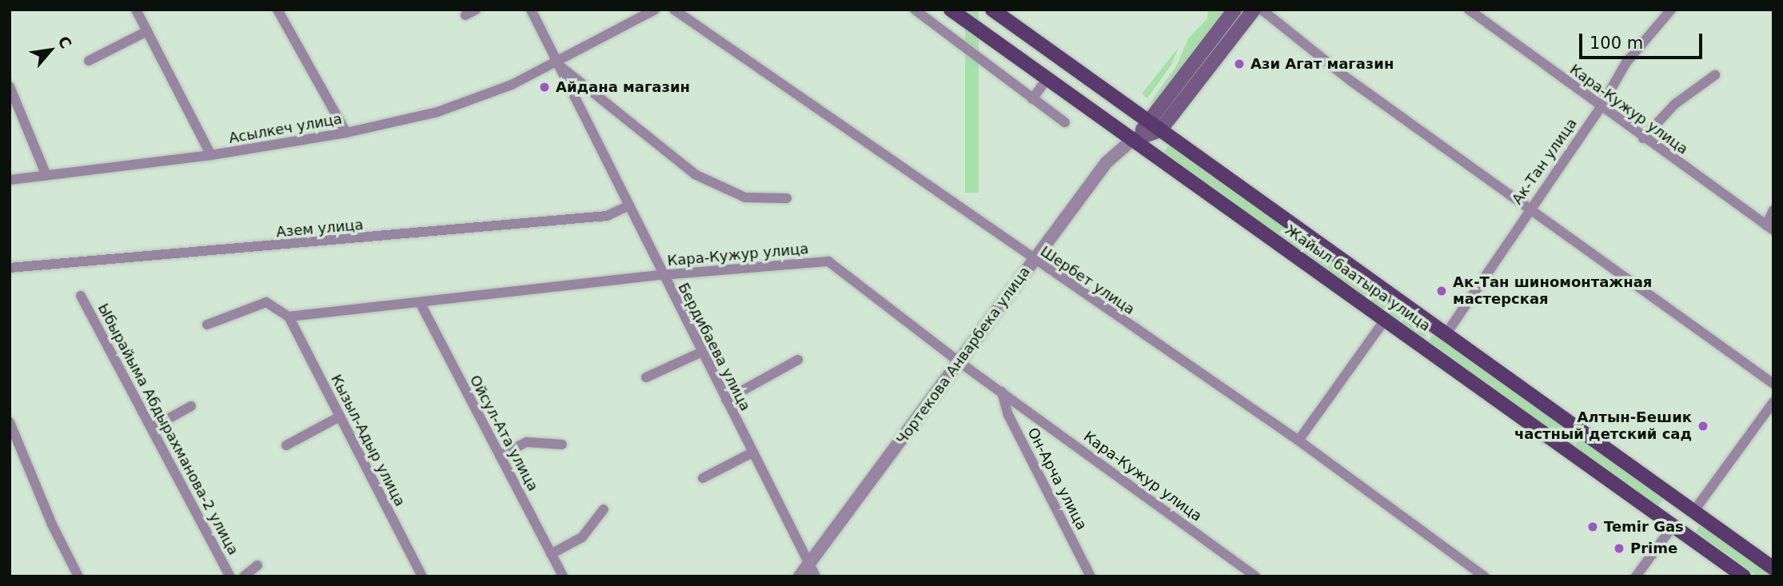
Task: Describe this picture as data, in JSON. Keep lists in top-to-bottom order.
{
  "streets": {
    "main road": ["Жайыл баатыра улица"],
    "street": [
      "Кара-Кужур улица",
      "Асылкеч улица",
      "Ак-Тан улица",
      "Азем улица",
      "Шербет улица",
      "Бердибаева улица",
      "Чортекова Анварбека улица",
      "Ыбырайыма Абдырахманова-2 улица",
      "Ойсул-Ата улица",
      "Кызыл-Адыр улица",
      "Он-Арча улица"
    ]
  },
  "crossings": [
    ["Кара-Кужур улица", "Ак-Тан улица"],
    ["Кара-Кужур улица", "Бердибаева улица"],
    ["Кара-Кужур улица", "Чортекова Анварбека улица"],
    ["Кара-Кужур улица", "Ойсул-Ата улица"],
    ["Кара-Кужур улица", "Кызыл-Адыр улица"],
    ["Кара-Кужур улица", "Он-Арча улица"],
    ["Асылкеч улица", "Бердибаева улица"],
    ["Ак-Тан улица", "Жайыл баатыра улица"],
    ["Азем улица", "Бердибаева улица"],
    ["Жайыл баатыра улица", "Чортекова Анварбека улица"],
    ["Шербет улица", "Чортекова Анварбека улица"],
    ["Бердибаева улица", "Чортекова Анварбека улица"]
  ],
  "places": [
    "Ази Агат магазин",
    "Айдана магазин",
    "Ак-Тан шиномонтажная мастерская",
    "Алтын-Бешик частный детский сад",
    "Temir Gas",
    "Prime"
  ],
  "scale_bar": "100 m",
  "north": "top right"
}
